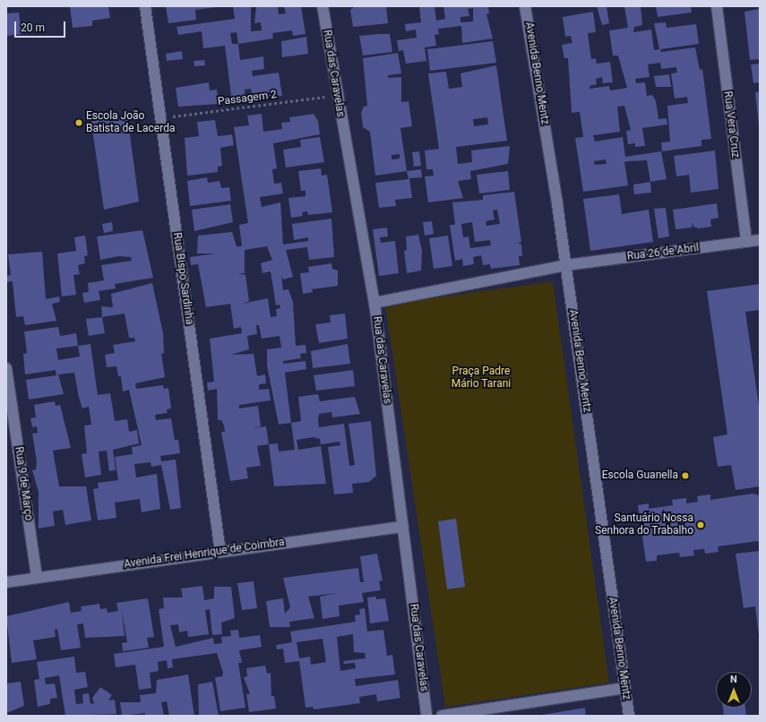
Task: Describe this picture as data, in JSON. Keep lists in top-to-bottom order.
{
  "streets": {
    "street": [
      "Rua das Caravelas",
      "Avenida Benno Mentz",
      "Rua Vera Cruz",
      "Rua 26 de Abril",
      "Rua Bispo Sardinha",
      "Rua 9 de Março",
      "Avenida Frei Henrique de Coimbra"
    ],
    "path": ["Passagem 2"]
  },
  "crossings": [
    ["Rua das Caravelas", "Passagem 2"],
    ["Rua das Caravelas", "Avenida Frei Henrique de Coimbra"],
    ["Avenida Benno Mentz", "Rua 26 de Abril"],
    ["Passagem 2", "Rua Bispo Sardinha"],
    ["Rua Vera Cruz", "Rua 26 de Abril"],
    ["Rua Bispo Sardinha", "Avenida Frei Henrique de Coimbra"],
    ["Rua 9 de Março", "Avenida Frei Henrique de Coimbra"]
  ],
  "parks": ["Praça Padre Mário Tarani"],
  "places": ["Escola João Batista de Lacerda", "Escola Guanella", "Santuário Nossa Senhora do Trabalho"],
  "scale_bar": "20 m",
  "north": "top"
}
